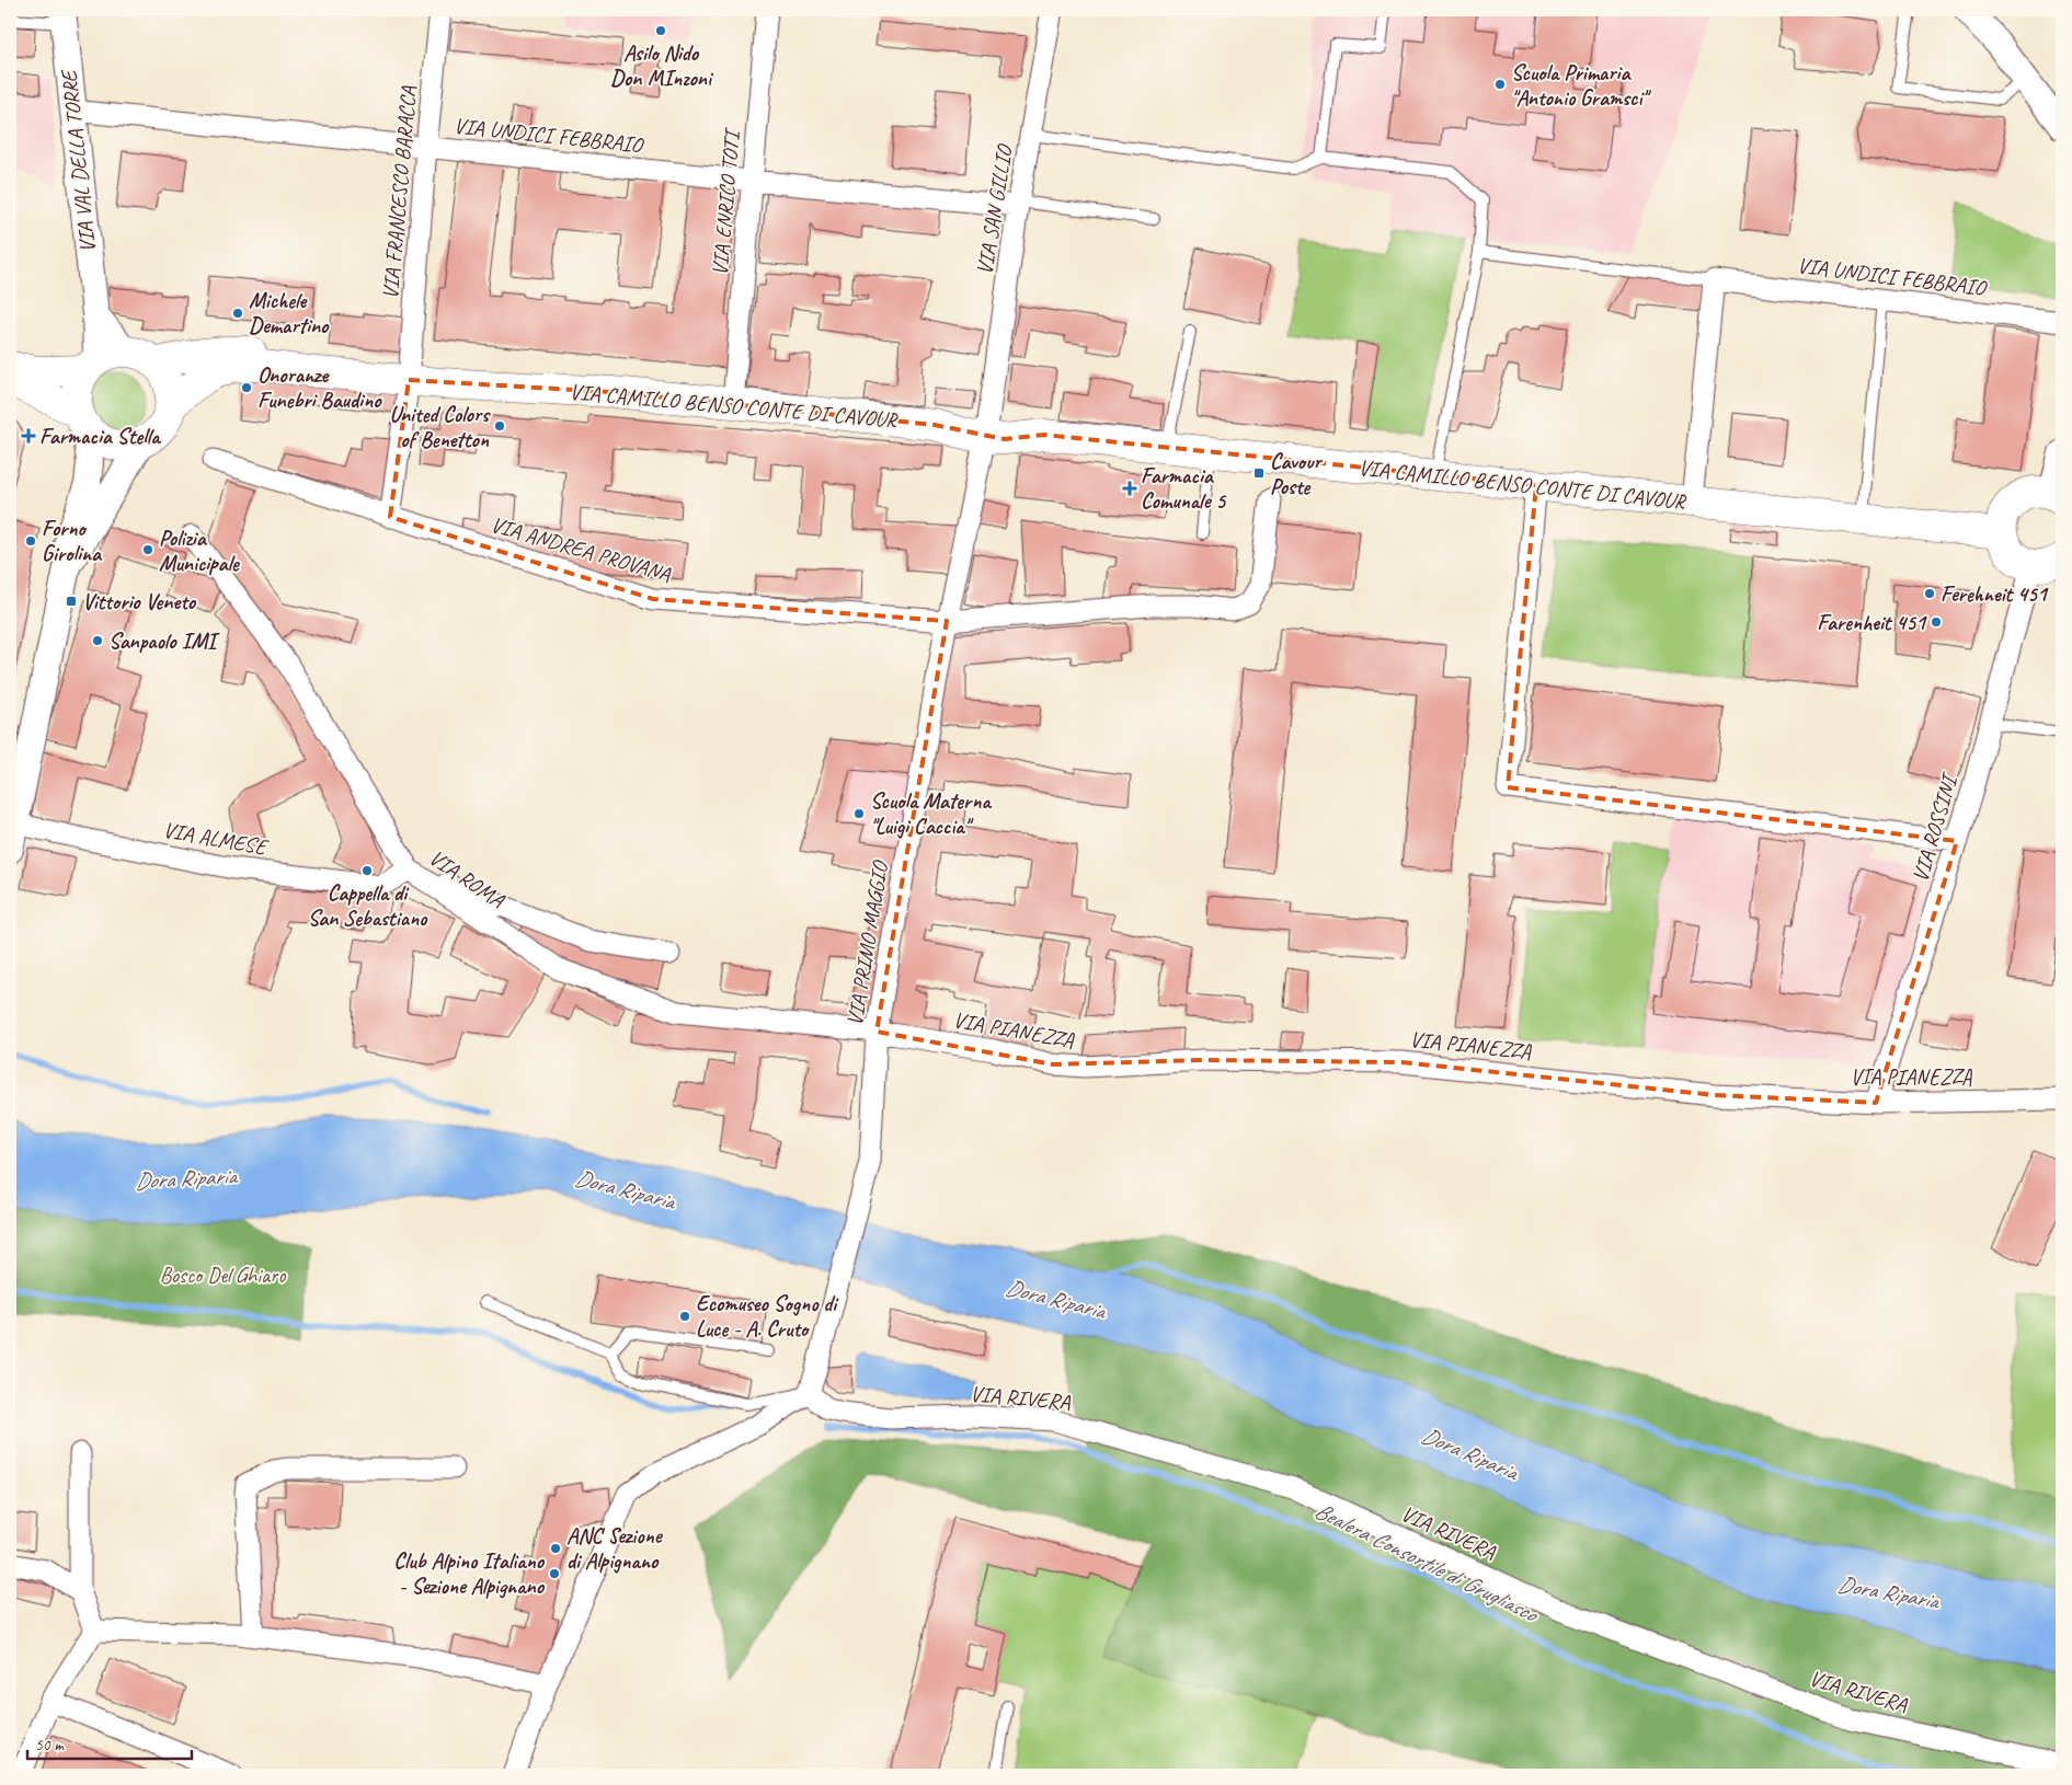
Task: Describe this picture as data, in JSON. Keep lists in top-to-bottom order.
{
  "streets": {
    "main road": ["VIA CAMILLO BENSO CONTE DI CAVOUR"],
    "street": [
      "VIA UNDICI FEBBRAIO",
      "VIA VAL DELLA TORRE",
      "VIA FRANCESCO BARACCA",
      "VIA ENRICO TOTI",
      "VIA SAN GILLIO",
      "VIA ANDREA PROVANA",
      "VIA ROSSINI",
      "VIA ALMESE",
      "VIA ROMA",
      "VIA PRIMO MAGGIO",
      "VIA PIANEZZA",
      "VIA RIVERA"
    ]
  },
  "crossings": [
    ["VIA UNDICI FEBBRAIO", "VIA VAL DELLA TORRE"],
    ["VIA UNDICI FEBBRAIO", "VIA FRANCESCO BARACCA"],
    ["VIA UNDICI FEBBRAIO", "VIA ENRICO TOTI"],
    ["VIA UNDICI FEBBRAIO", "VIA SAN GILLIO"],
    ["VIA VAL DELLA TORRE", "VIA CAMILLO BENSO CONTE DI CAVOUR"],
    ["VIA FRANCESCO BARACCA", "VIA CAMILLO BENSO CONTE DI CAVOUR"],
    ["VIA FRANCESCO BARACCA", "VIA ANDREA PROVANA"],
    ["VIA ENRICO TOTI", "VIA CAMILLO BENSO CONTE DI CAVOUR"],
    ["VIA SAN GILLIO", "VIA CAMILLO BENSO CONTE DI CAVOUR"],
    ["VIA SAN GILLIO", "VIA PRIMO MAGGIO"],
    ["VIA CAMILLO BENSO CONTE DI CAVOUR", "VIA PRIMO MAGGIO"],
    ["VIA ANDREA PROVANA", "VIA PRIMO MAGGIO"],
    ["VIA ROSSINI", "VIA PIANEZZA"],
    ["VIA ALMESE", "VIA ROMA"],
    ["VIA ROMA", "VIA PRIMO MAGGIO"],
    ["VIA ROMA", "VIA PIANEZZA"],
    ["VIA PRIMO MAGGIO", "VIA PIANEZZA"],
    ["VIA PRIMO MAGGIO", "VIA RIVERA"]
  ],
  "water": ["Dora Riparia", "Bealera Consortile di Grugliasco"],
  "parks": ["Bosco Del Ghiaro"],
  "places": {
    "other": [
      "Asilo Nido Don MInzoni",
      "Scuola Primaria \"Antonio Gramsci\"",
      "Michele Demartino",
      "Onoranze Funebri Baudino",
      "United Colors of Benetton",
      "Forno Girolina",
      "Polizia Municipale",
      "Ferehneit 451",
      "Farenheit 451",
      "Sanpaolo IMI",
      "Scuola Materna \"Luigi Caccia\"",
      "Cappella di San Sebastiano",
      "Ecomuseo Sogno di Luce - A. Cruto",
      "ANC Sezione di Alpignano",
      "Club Alpino Italiano - Sezione Alpignano"
    ],
    "health": ["Farmacia Stella", "Farmacia Comunale 5"],
    "transit": ["Cavour Poste", "Vittorio Veneto"]
  },
  "scale_bar": "50 m"
}
